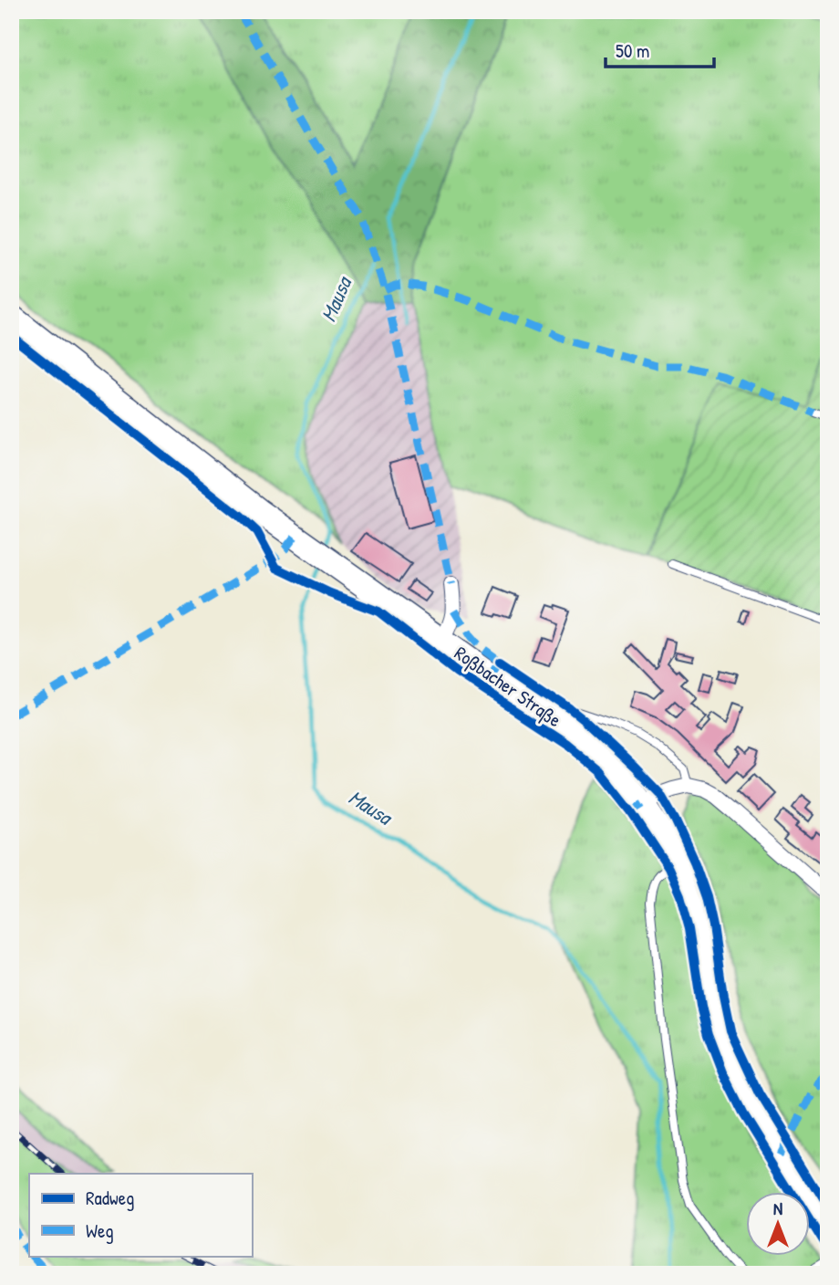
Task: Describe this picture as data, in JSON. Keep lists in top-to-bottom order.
{
  "streets": {
    "main road": ["Roßbacher Straße"]
  },
  "water": ["Mausa"],
  "legend": ["Radweg", "Weg"],
  "scale_bar": "50 m",
  "north": "top"
}
